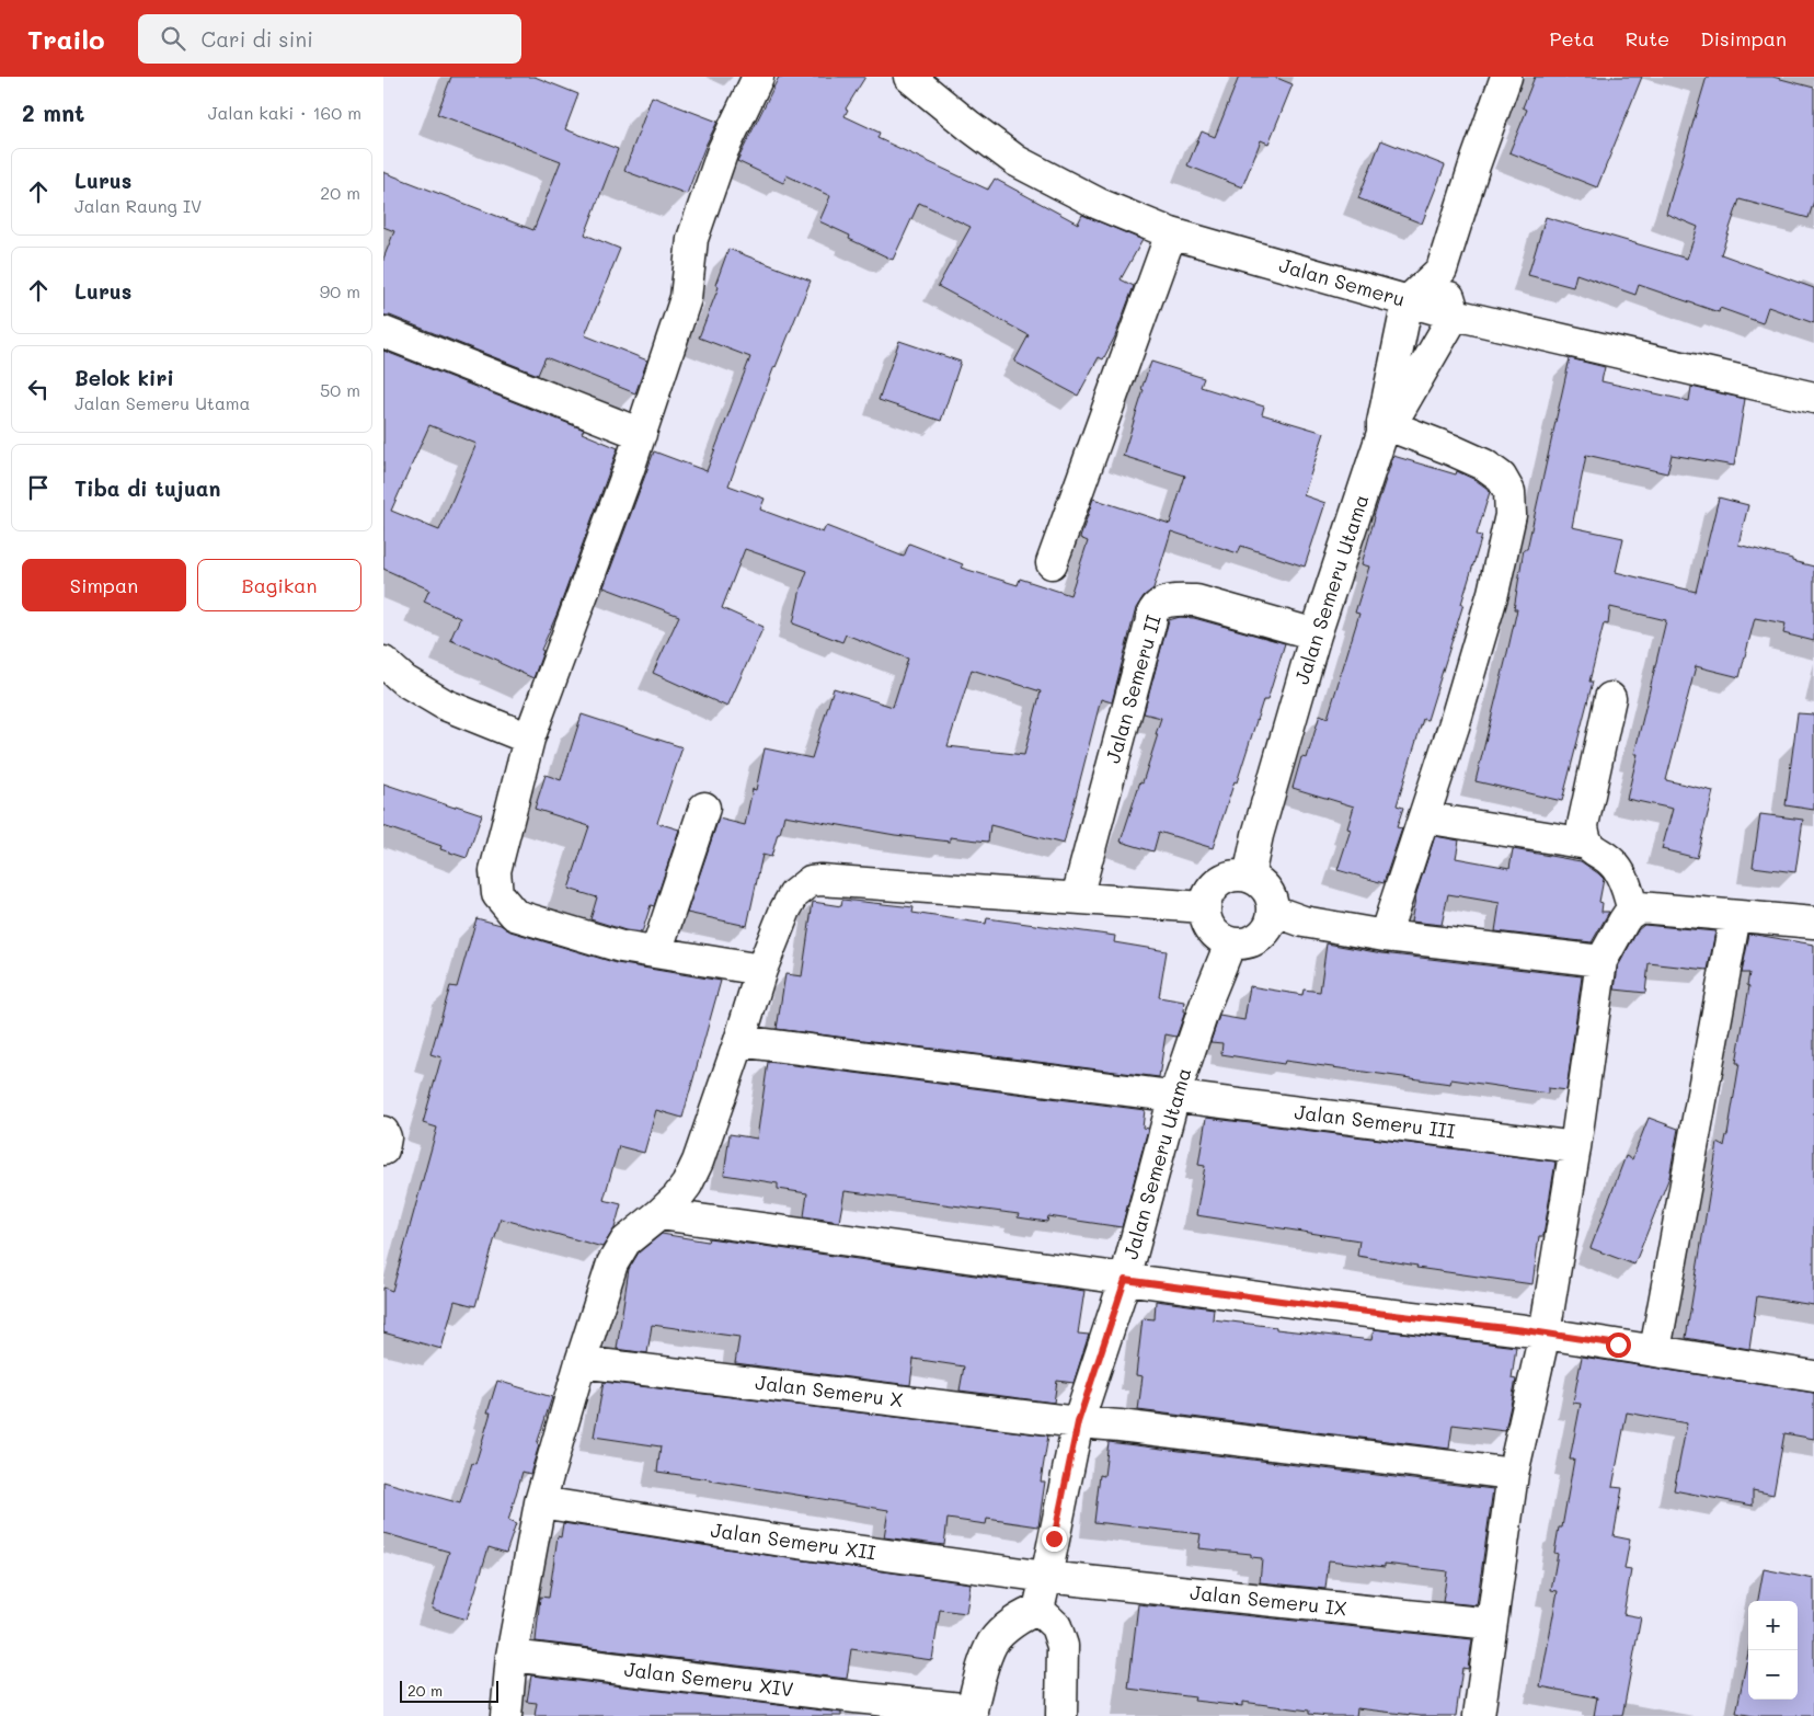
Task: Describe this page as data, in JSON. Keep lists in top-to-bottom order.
{
  "streets": {
    "street": [
      "Jalan Semeru",
      "Jalan Semeru Utama",
      "Jalan Semeru II",
      "Jalan Semeru III",
      "Jalan Semeru X",
      "Jalan Semeru XII",
      "Jalan Semeru IX",
      "Jalan Semeru XIV"
    ]
  },
  "crossings": [
    ["Jalan Semeru", "Jalan Semeru Utama"],
    ["Jalan Semeru Utama", "Jalan Semeru II"],
    ["Jalan Semeru Utama", "Jalan Semeru III"],
    ["Jalan Semeru Utama", "Jalan Semeru X"],
    ["Jalan Semeru Utama", "Jalan Semeru XII"],
    ["Jalan Semeru Utama", "Jalan Semeru IX"],
    ["Jalan Semeru XII", "Jalan Semeru IX"]
  ],
  "scale_bar": "20 m",
  "page": {
    "header": "Trailo",
    "search": "Cari di sini",
    "nav": ["Peta", "Rute", "Disimpan"],
    "heading": ["2 mnt", "Jalan kaki · 160 m"],
    "list": [
      ["Lurus", "Jalan Raung IV", "20 m"],
      ["Lurus", "90 m"],
      ["Belok kiri", "Jalan Semeru Utama", "50 m"],
      "Tiba di tujuan"
    ],
    "buttons": ["Simpan", "Bagikan"],
    "map_buttons": ["+", "−"],
    "scale": "20 m"
  }
}
